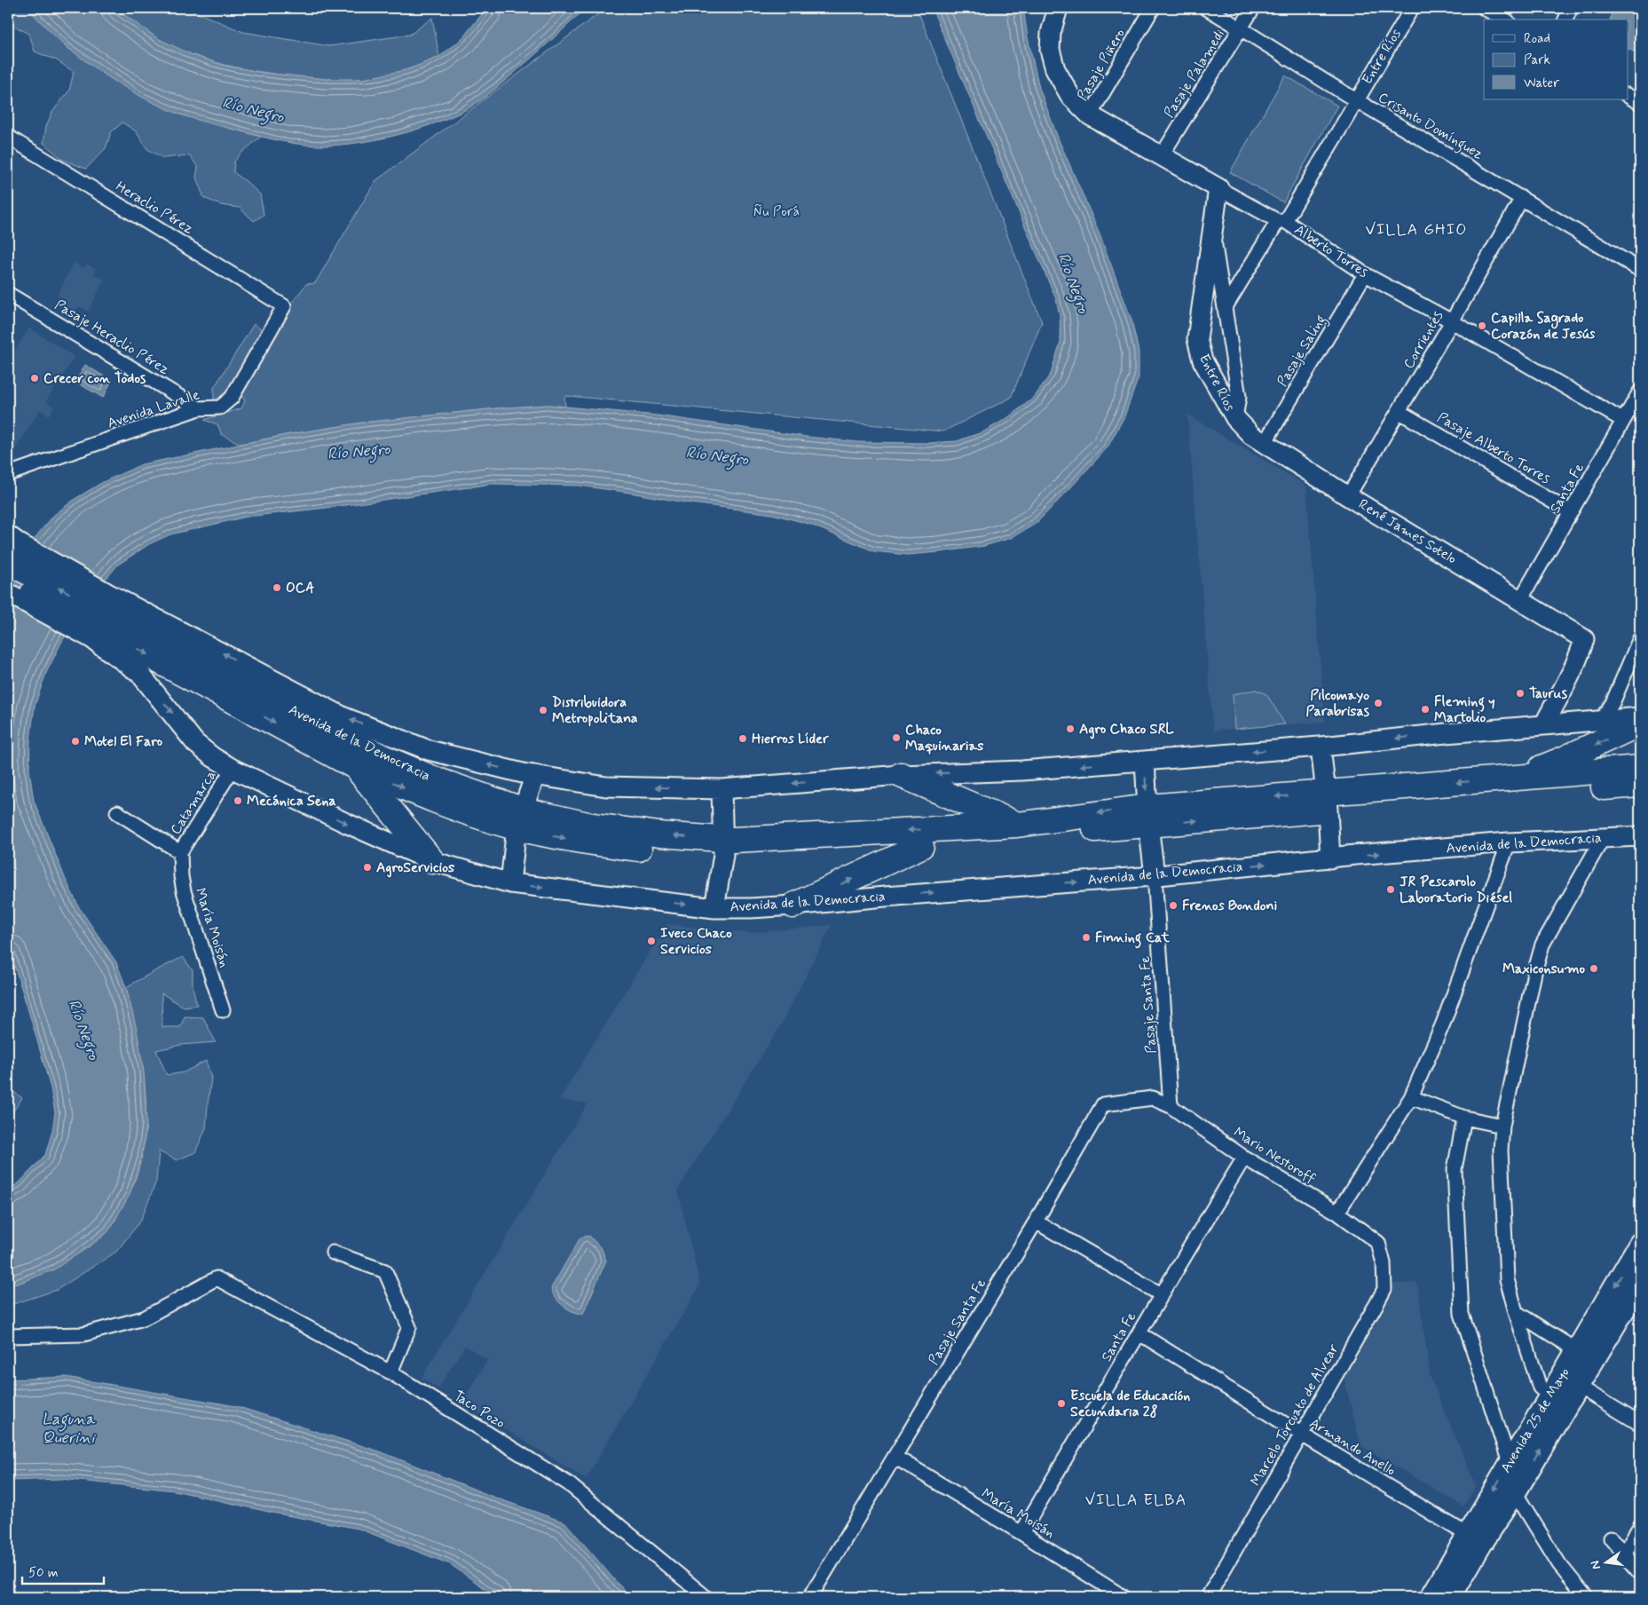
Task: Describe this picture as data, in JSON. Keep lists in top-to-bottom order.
{
  "streets": {
    "highway": ["Avenida de la Democracia"],
    "main road": ["Avenida 25 de Mayo"],
    "street": [
      "Entre Ríos",
      "Pasaje Piñero",
      "Pasaje Palamedi",
      "Crisanto Domínguez",
      "Heraclio Pérez",
      "Alberto Torres",
      "Pasaje Heraclio Pérez",
      "Corrientes",
      "Pasaje Saling",
      "Avenida Lavalle",
      "Pasaje Alberto Torres",
      "Santa Fe",
      "René James Sotelo",
      "Catamarca",
      "María Moisán",
      "Pasaje Santa Fe",
      "Mario Nestoroff",
      "Taco Pozo",
      "Marcelo Torcuato de Alvear",
      "Armando Anello"
    ]
  },
  "crossings": [
    ["Entre Ríos", "Crisanto Domínguez"],
    ["Entre Ríos", "Alberto Torres"],
    ["Entre Ríos", "René James Sotelo"],
    ["Pasaje Piñero", "Alberto Torres"],
    ["Pasaje Palamedi", "Crisanto Domínguez"],
    ["Pasaje Palamedi", "Alberto Torres"],
    ["Crisanto Domínguez", "Corrientes"],
    ["Heraclio Pérez", "Avenida Lavalle"],
    ["Alberto Torres", "Corrientes"],
    ["Alberto Torres", "Pasaje Saling"],
    ["Alberto Torres", "Santa Fe"],
    ["Pasaje Heraclio Pérez", "Avenida Lavalle"],
    ["Corrientes", "Pasaje Alberto Torres"],
    ["Corrientes", "René James Sotelo"],
    ["Pasaje Saling", "René James Sotelo"],
    ["Pasaje Alberto Torres", "Santa Fe"],
    ["Santa Fe", "René James Sotelo"],
    ["Santa Fe", "María Moisán"],
    ["Santa Fe", "Mario Nestoroff"],
    ["Santa Fe", "Armando Anello"],
    ["René James Sotelo", "Avenida de la Democracia"],
    ["Avenida de la Democracia", "Catamarca"],
    ["Avenida de la Democracia", "Pasaje Santa Fe"],
    ["Catamarca", "María Moisán"],
    ["María Moisán", "Pasaje Santa Fe"],
    ["Pasaje Santa Fe", "Mario Nestoroff"],
    ["Mario Nestoroff", "Marcelo Torcuato de Alvear"],
    ["Marcelo Torcuato de Alvear", "Armando Anello"],
    ["Avenida 25 de Mayo", "Armando Anello"]
  ],
  "districts": ["VILLA GHIO", "VILLA ELBA"],
  "water": ["Río Negro", "Laguna Querini"],
  "parks": ["Ñu Porá"],
  "places": [
    "Capilla Sagrado Corazón de Jesús",
    "Crecer con Todos",
    "OCA",
    "Taurus",
    "Pilcomayo Parabrisas",
    "Fleming y Martolio",
    "Distribuidora Metropolitana",
    "Agro Chaco SRL",
    "Chaco Maquinarias",
    "Hierros Líder",
    "Motel El Faro",
    "Mecánica Sena",
    "AgroServicios",
    "JR Pescarolo Laboratorio Diésel",
    "Frenos Bondoni",
    "Finning Cat",
    "Iveco Chaco Servicios",
    "Maxiconsumo",
    "Escuela de Educación Secundaria 28"
  ],
  "legend": ["Road", "Park", "Water"],
  "scale_bar": "50 m",
  "north": "left"
}
